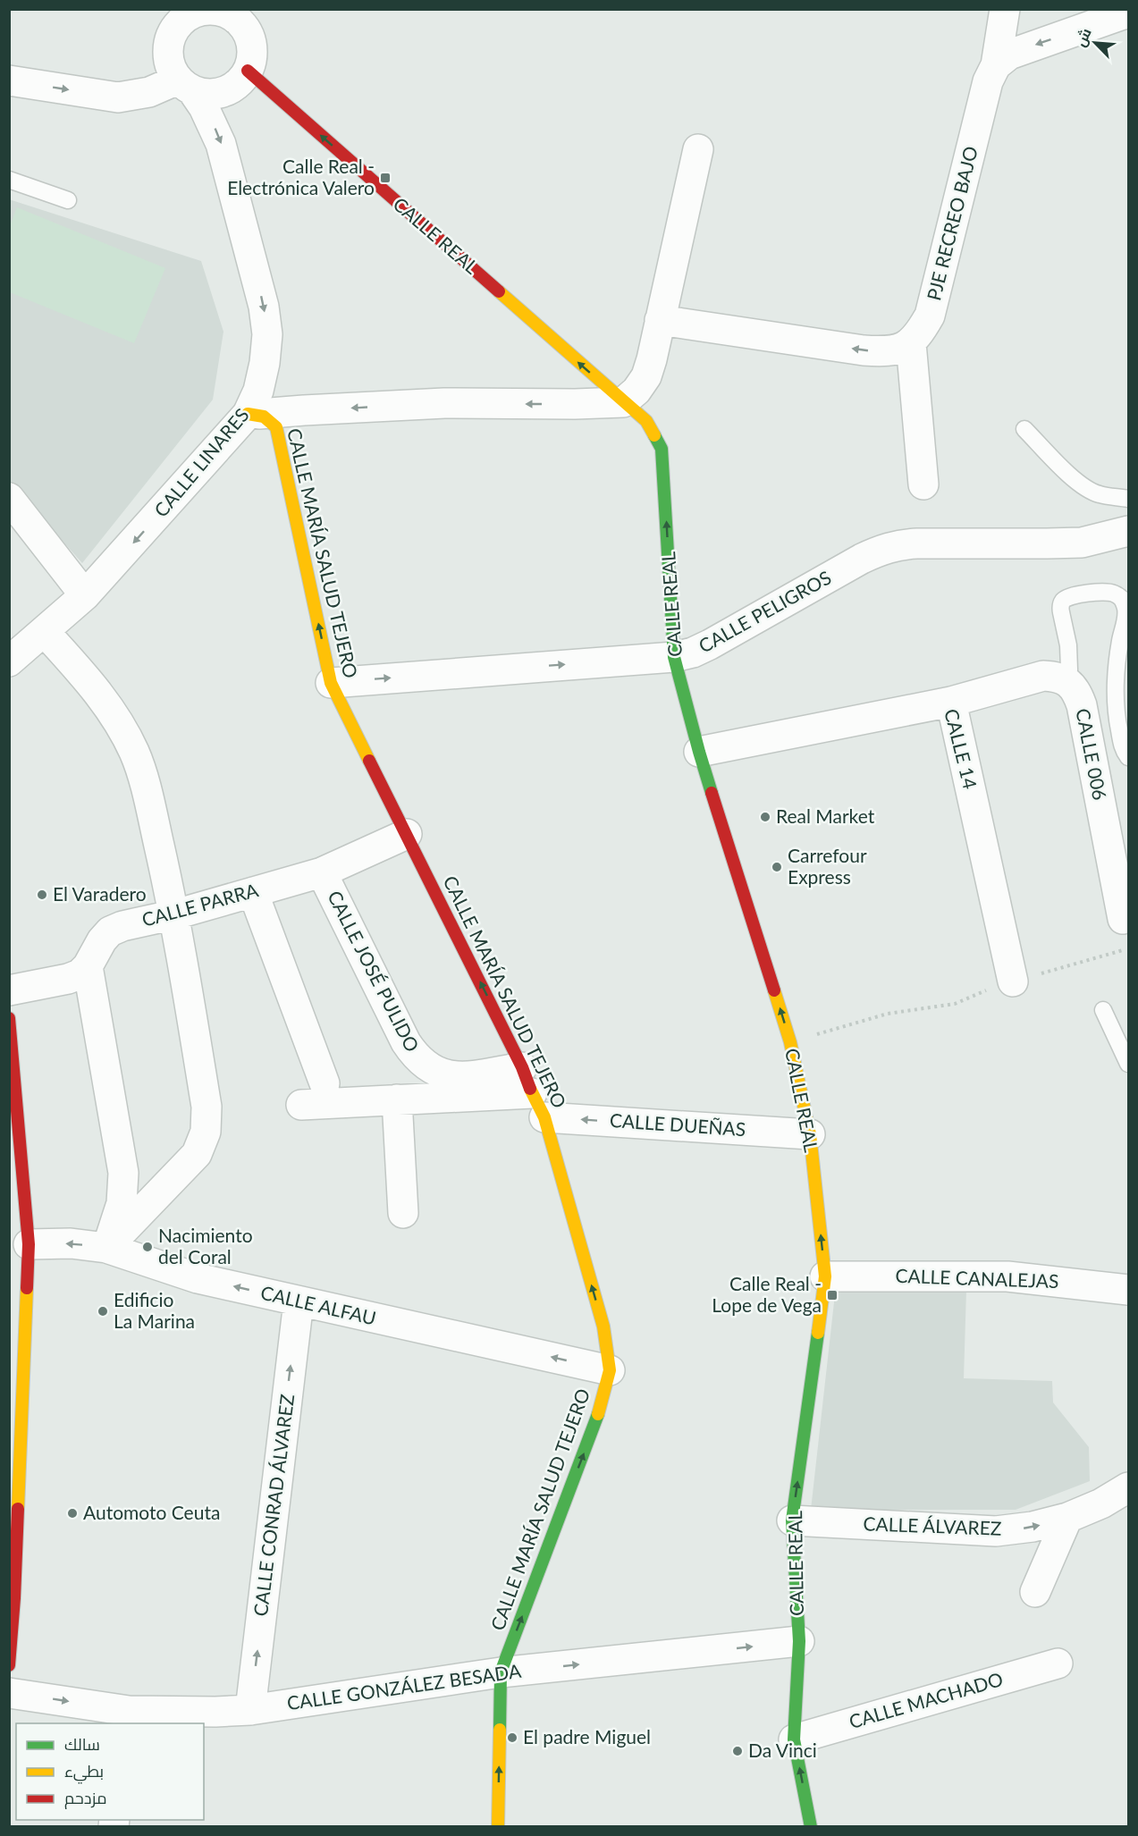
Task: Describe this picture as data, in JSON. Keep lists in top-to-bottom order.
{
  "streets": {
    "street": [
      "PJE RECREO BAJO",
      "CALLE REAL",
      "CALLE LINARES",
      "CALLE MARÍA SALUD TEJERO",
      "CALLE PELIGROS",
      "CALLE 14",
      "CALLE 006",
      "CALLE PARRA",
      "CALLE JOSÉ PULIDO",
      "CALLE DUEÑAS",
      "CALLE CANALEJAS",
      "CALLE ALFAU",
      "CALLE CONRAD ÁLVAREZ",
      "CALLE ÁLVAREZ",
      "CALLE GONZÁLEZ BESADA",
      "CALLE MACHADO"
    ]
  },
  "crossings": [
    ["CALLE REAL", "CALLE LINARES"],
    ["CALLE REAL", "CALLE PELIGROS"],
    ["CALLE REAL", "CALLE 14"],
    ["CALLE REAL", "CALLE DUEÑAS"],
    ["CALLE REAL", "CALLE CANALEJAS"],
    ["CALLE REAL", "CALLE ÁLVAREZ"],
    ["CALLE REAL", "CALLE GONZÁLEZ BESADA"],
    ["CALLE REAL", "CALLE MACHADO"],
    ["CALLE LINARES", "CALLE MARÍA SALUD TEJERO"],
    ["CALLE MARÍA SALUD TEJERO", "CALLE PELIGROS"],
    ["CALLE MARÍA SALUD TEJERO", "CALLE PARRA"],
    ["CALLE MARÍA SALUD TEJERO", "CALLE JOSÉ PULIDO"],
    ["CALLE MARÍA SALUD TEJERO", "CALLE DUEÑAS"],
    ["CALLE MARÍA SALUD TEJERO", "CALLE ALFAU"],
    ["CALLE MARÍA SALUD TEJERO", "CALLE GONZÁLEZ BESADA"],
    ["CALLE PARRA", "CALLE JOSÉ PULIDO"],
    ["CALLE JOSÉ PULIDO", "CALLE DUEÑAS"],
    ["CALLE ALFAU", "CALLE CONRAD ÁLVAREZ"],
    ["CALLE CONRAD ÁLVAREZ", "CALLE GONZÁLEZ BESADA"]
  ],
  "one_way": [
    "CALLE REAL",
    "CALLE LINARES",
    "CALLE MARÍA SALUD TEJERO",
    "CALLE DUEÑAS",
    "CALLE ALFAU",
    "CALLE ÁLVAREZ",
    "CALLE GONZÁLEZ BESADA"
  ],
  "places": {
    "transit": ["Calle Real - Electrónica Valero", "Calle Real - Lope de Vega"],
    "other": [
      "Real Market",
      "Carrefour Express",
      "El Varadero",
      "Nacimiento del Coral",
      "Edificio La Marina",
      "Automoto Ceuta",
      "El padre Miguel",
      "Da Vinci"
    ]
  },
  "legend": ["سالك", "بطيء", "مزدحم"],
  "north": "top left"
}
